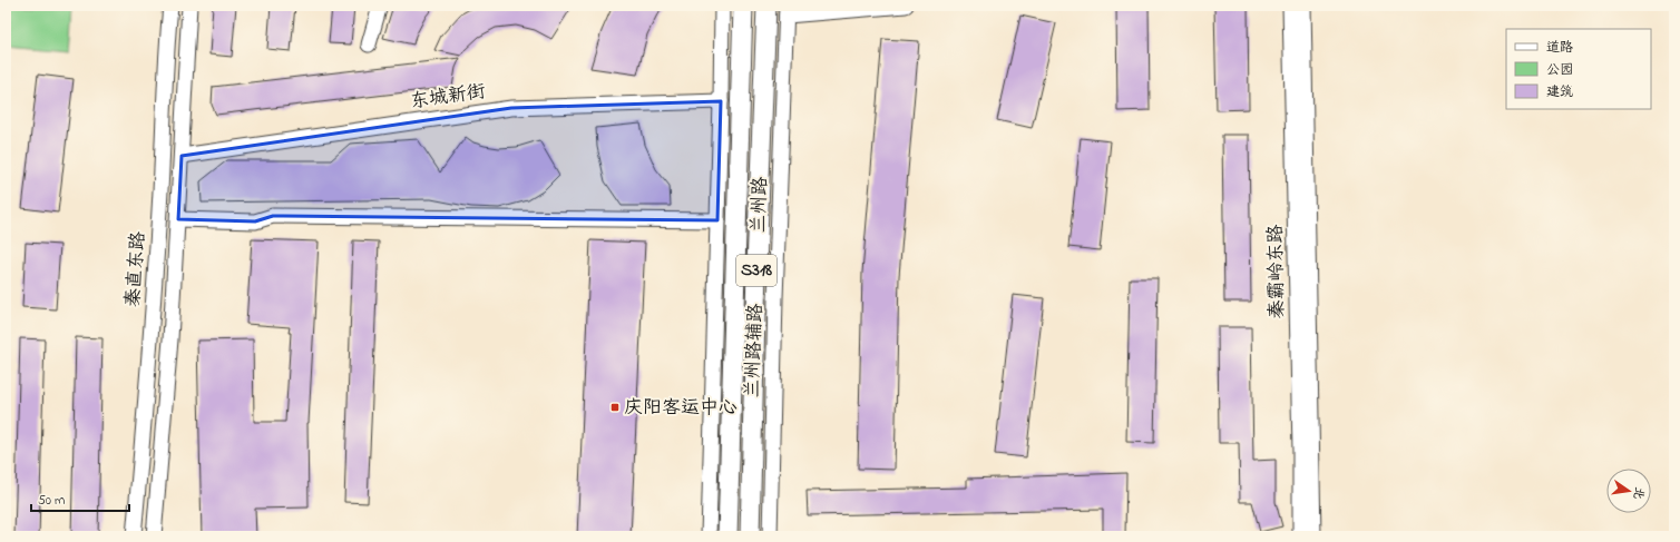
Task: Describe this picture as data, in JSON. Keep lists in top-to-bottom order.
{
  "streets": {
    "main road": ["兰州路", "S318"],
    "street": [
      "东城新街",
      "秦直东路",
      "秦霸岭东路",
      "兰州路辅路"
    ]
  },
  "crossings": [
    ["东城新街", "秦直东路"]
  ],
  "places": {
    "transit": ["庆阳客运中心"]
  },
  "legend": ["道路", "公园", "建筑"],
  "scale_bar": "50 m",
  "north": "right"
}
